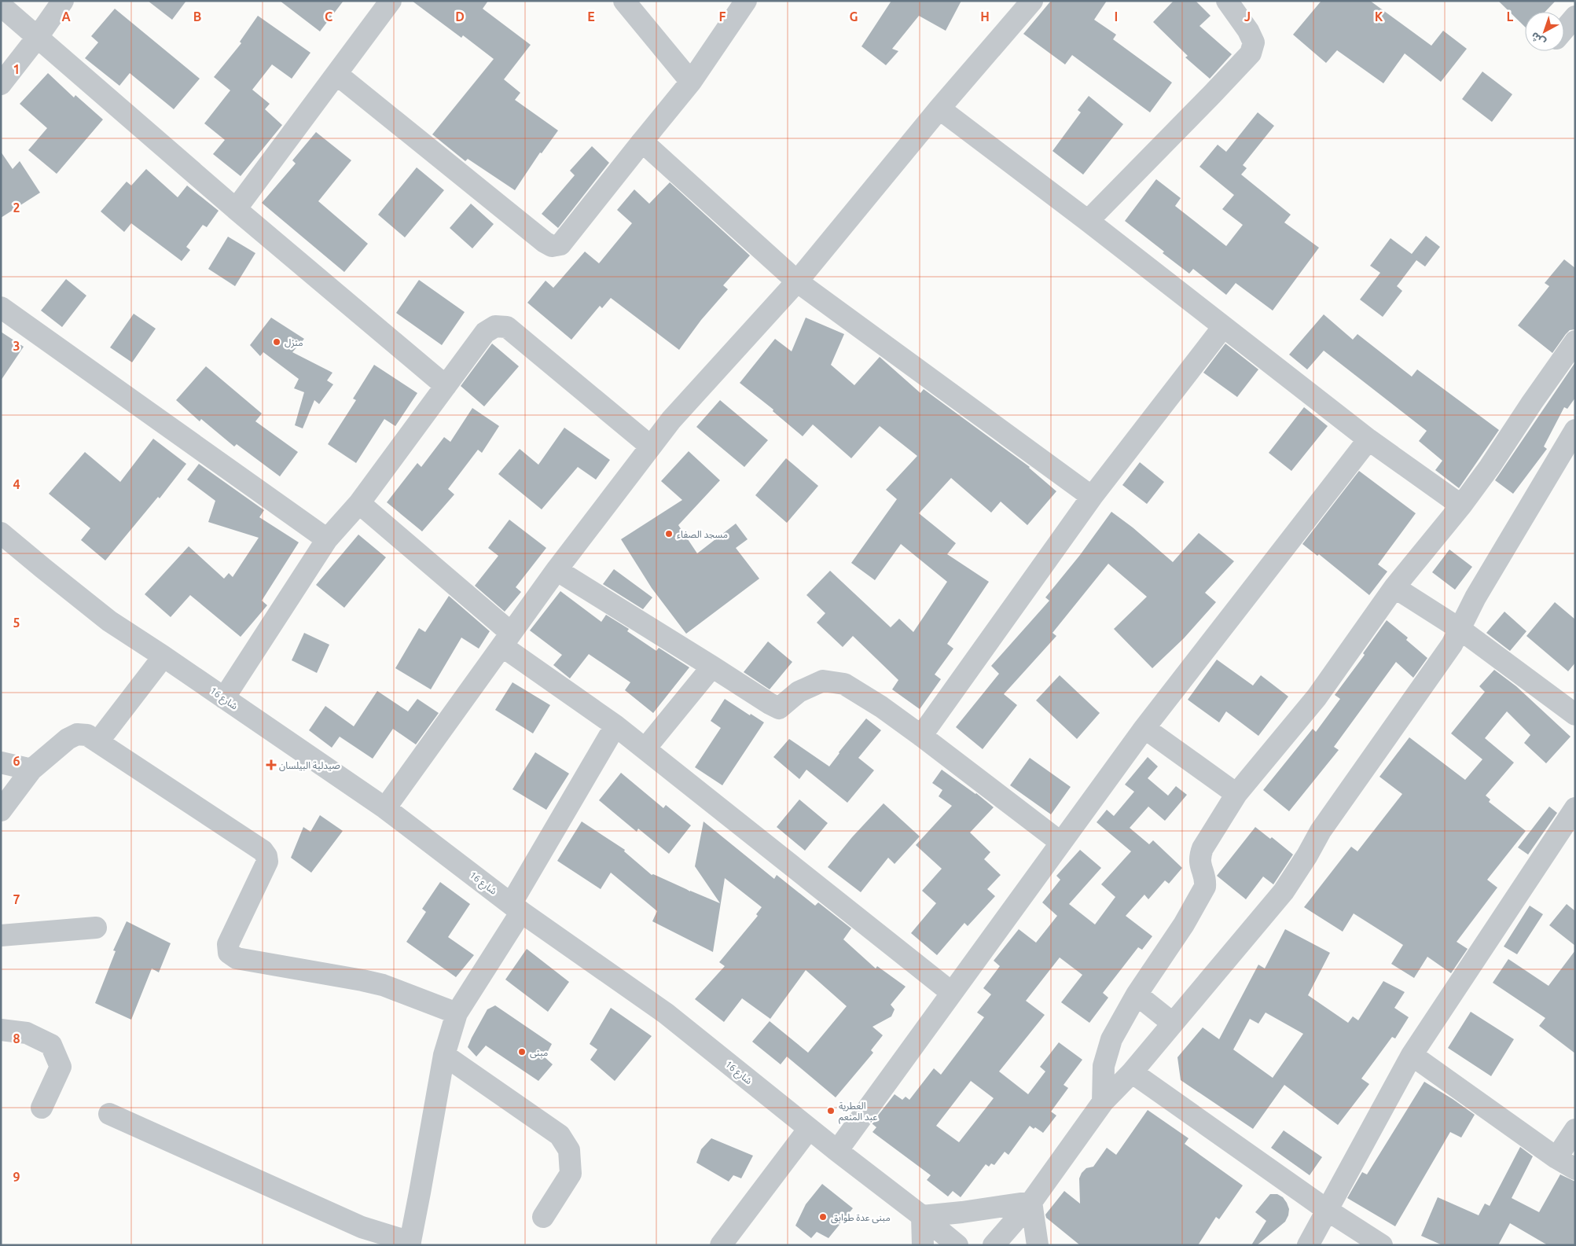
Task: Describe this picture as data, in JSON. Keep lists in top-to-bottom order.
{
  "streets": {
    "street": ["شارع 16"]
  },
  "places": {
    "other": [
      "منزل",
      "مسجد الصفاء",
      "مبنى",
      "العطرية عبد المنعم",
      "مبنى عدة طوابق"
    ],
    "health": ["صيدلية البيلسان"]
  },
  "north": "bottom left",
  "grid": {
    "columns": [
      "A",
      "B",
      "C",
      "D",
      "E",
      "F",
      "G",
      "H",
      "I",
      "J",
      "K",
      "L"
    ],
    "rows": [
      "1",
      "2",
      "3",
      "4",
      "5",
      "6",
      "7",
      "8",
      "9"
    ]
  }
}
